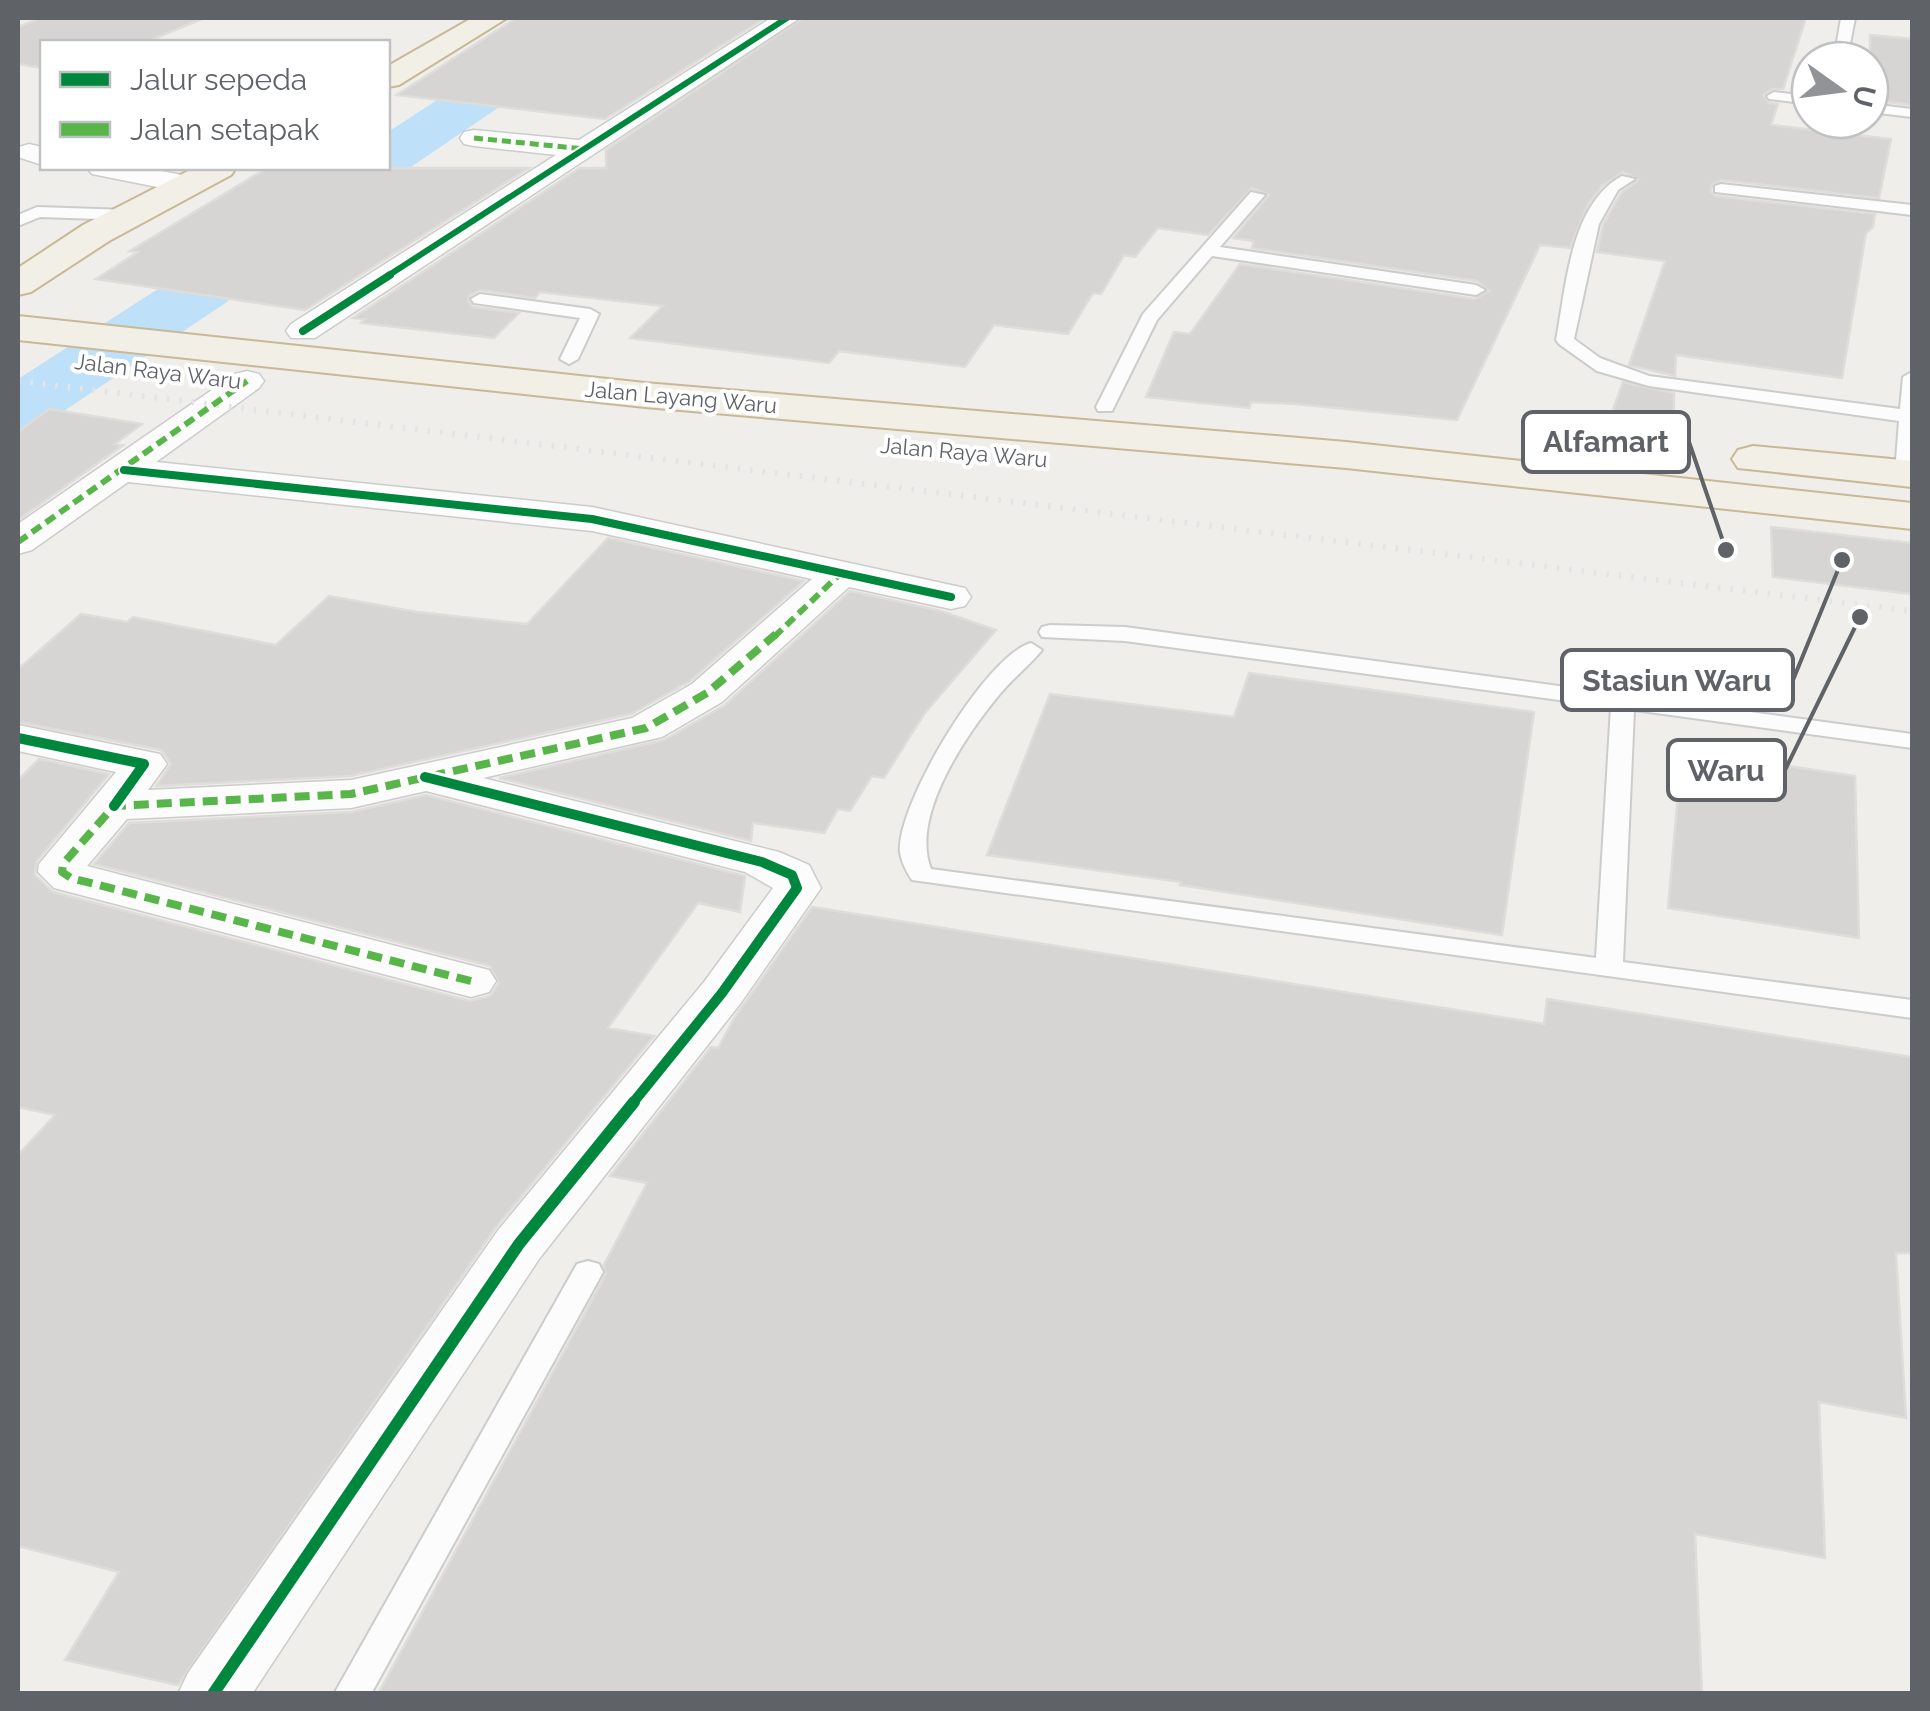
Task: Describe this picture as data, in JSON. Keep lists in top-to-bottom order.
{
  "streets": {
    "highway": ["Jalan Raya Waru", "Jalan Layang Waru"]
  },
  "crossings": [
    ["Jalan Raya Waru", "Jalan Layang Waru"]
  ],
  "places": ["Alfamart", "Stasiun Waru", "Waru"],
  "legend": ["Jalur sepeda", "Jalan setapak"],
  "north": "right"
}
